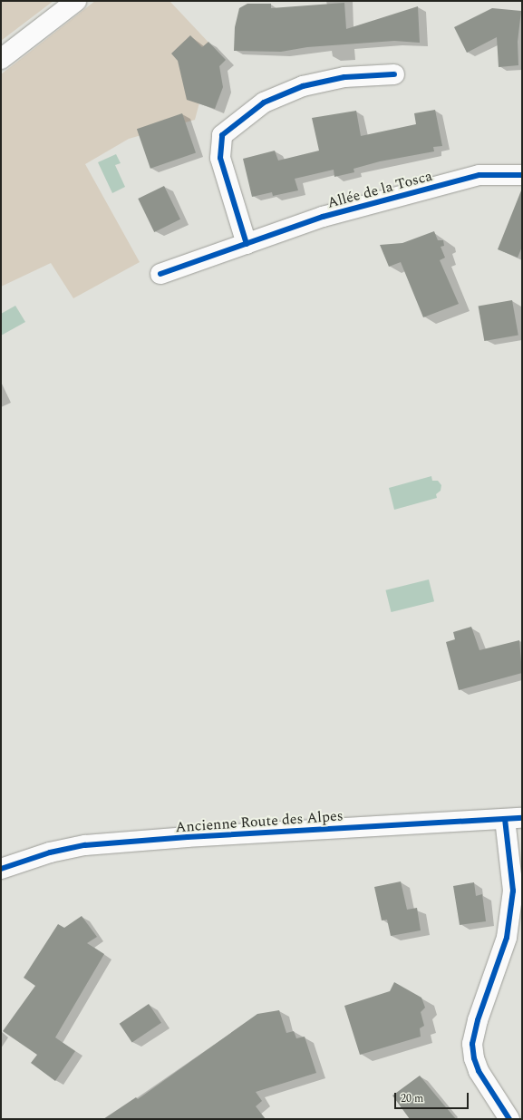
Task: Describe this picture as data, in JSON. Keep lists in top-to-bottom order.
{
  "streets": {
    "street": ["Allée de la Tosca", "Ancienne Route des Alpes"]
  },
  "scale_bar": "20 m"
}
